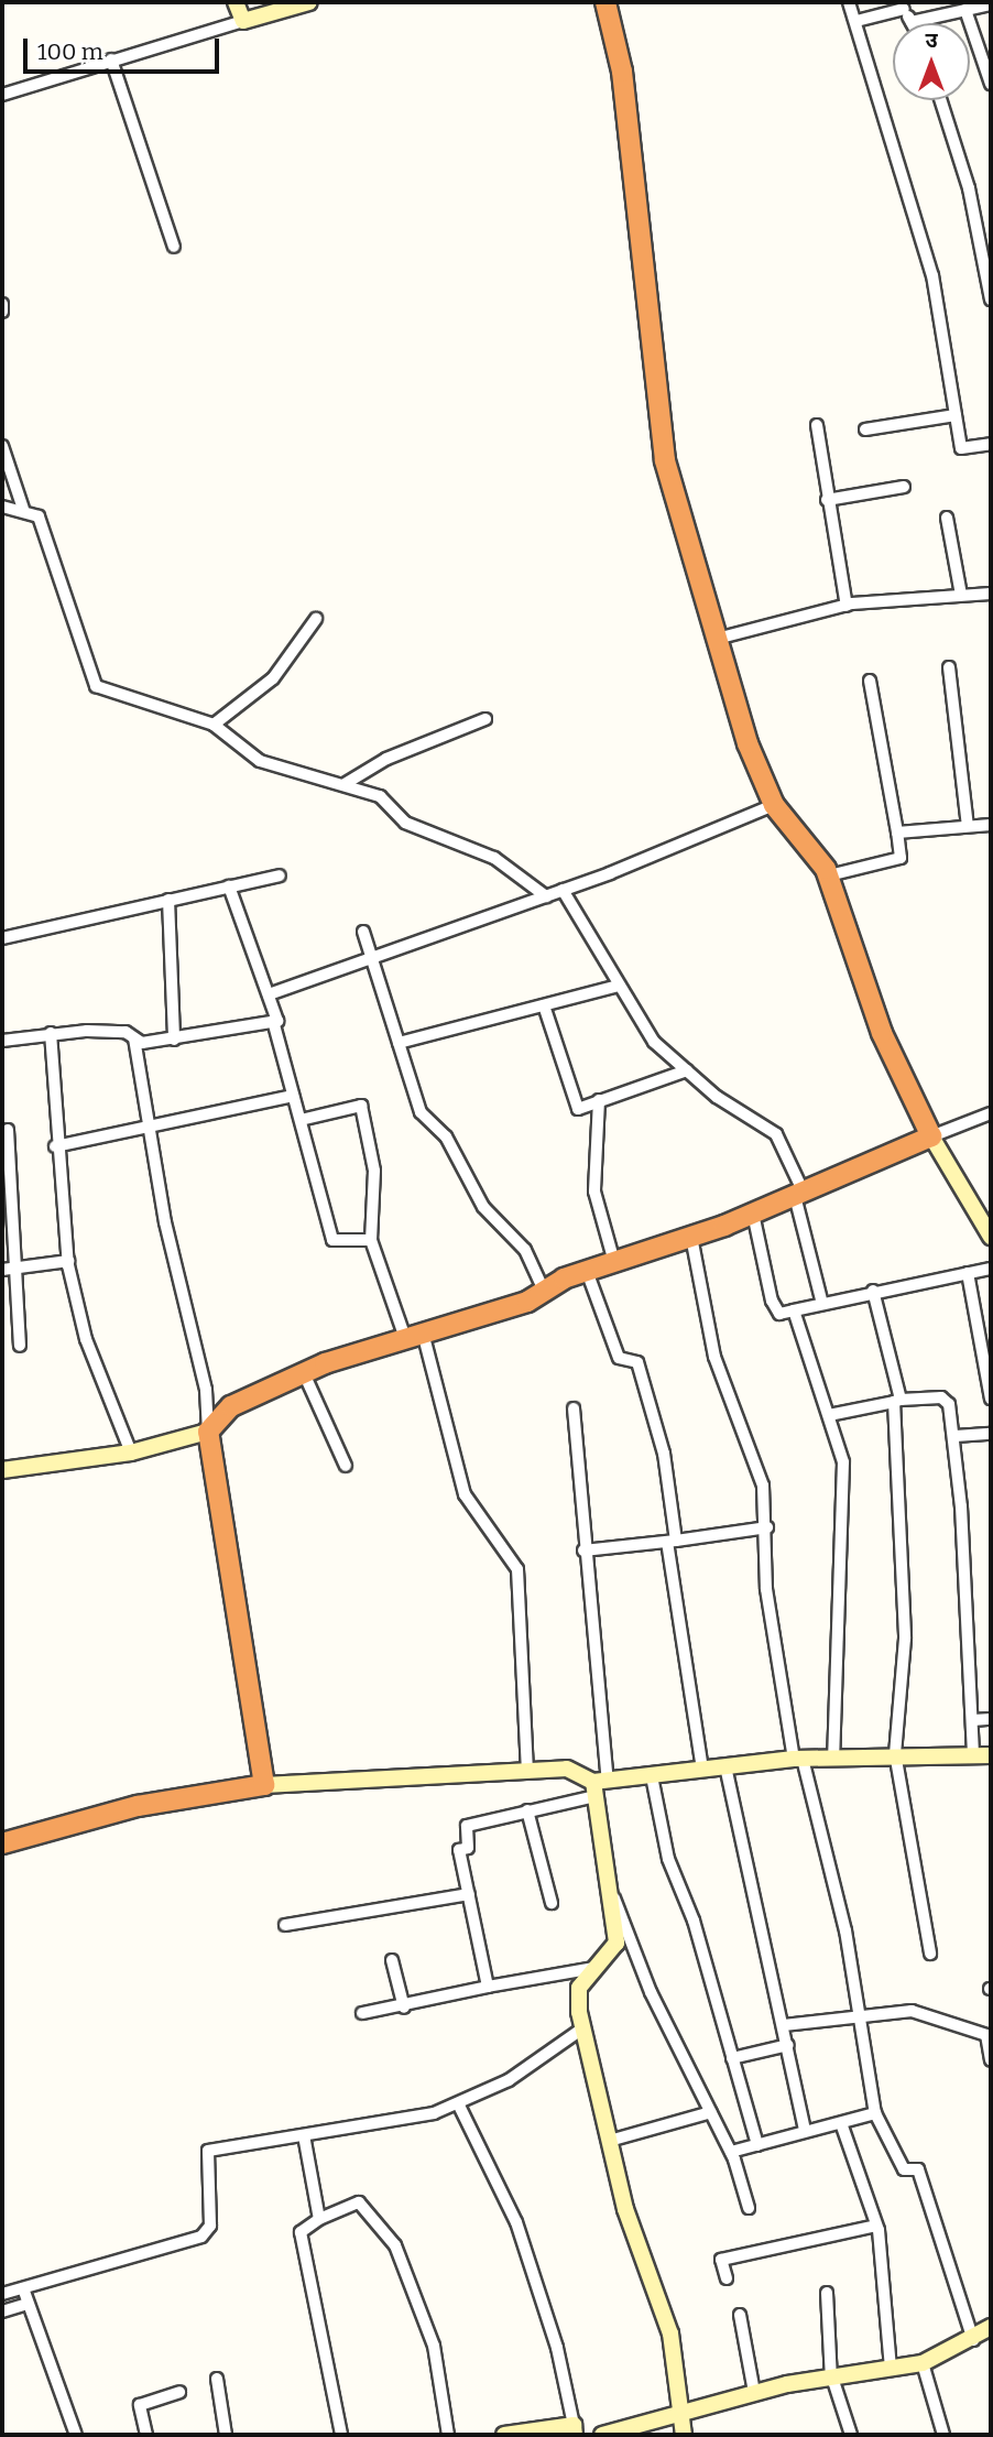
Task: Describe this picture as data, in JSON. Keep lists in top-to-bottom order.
{
  "scale_bar": "100 m",
  "north": "top"
}
